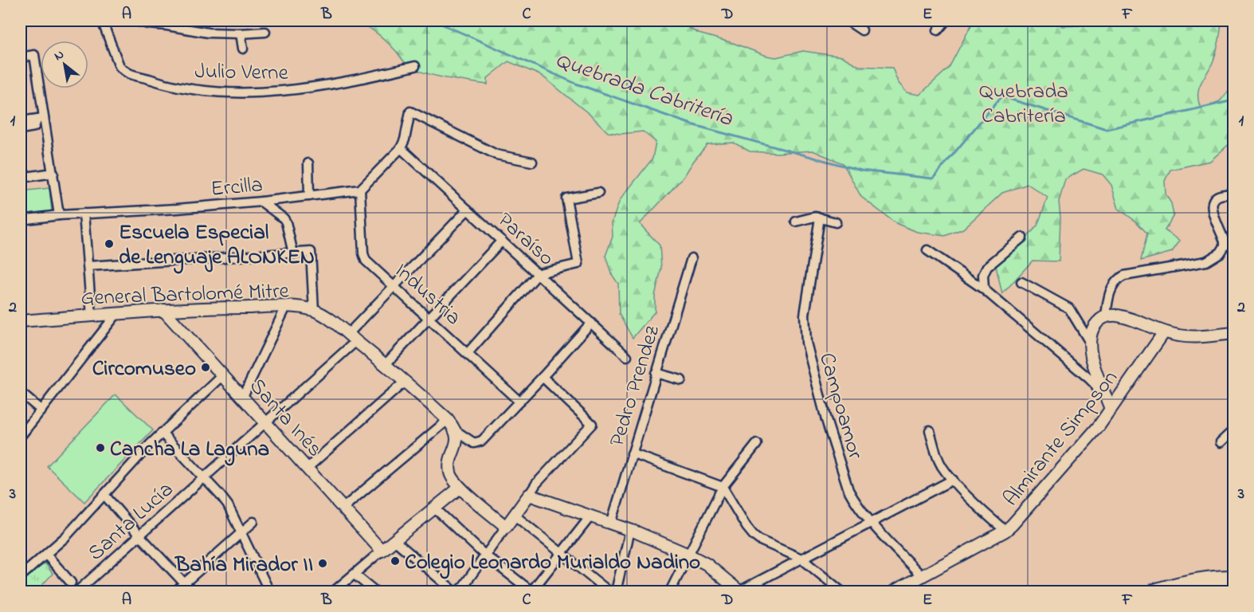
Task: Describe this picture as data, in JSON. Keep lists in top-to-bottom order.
{
  "streets": {
    "street": [
      "Julio Verne",
      "Ercilla",
      "Paraíso",
      "General Bartolomé Mitre",
      "Industria",
      "Pedro Prendez",
      "Campoamor",
      "Santa Inés",
      "Almirante Simpson",
      "Santa Lucía"
    ]
  },
  "crossings": [
    ["Ercilla", "Industria"],
    ["Paraíso", "Santa Lucía"],
    ["General Bartolomé Mitre", "Industria"],
    ["General Bartolomé Mitre", "Santa Inés"],
    ["General Bartolomé Mitre", "Santa Lucía"],
    ["Industria", "Santa Lucía"],
    ["Campoamor", "Almirante Simpson"],
    ["Santa Inés", "Santa Lucía"]
  ],
  "water": ["Quebrada Cabritería"],
  "parks": ["Quebrada Cabritería"],
  "places": [
    "Escuela Especial de Lenguaje ALONKEN",
    "Circomuseo",
    "Cancha La Laguna",
    "Colegio Leonardo Murialdo Nadino",
    "Bahía Mirador II"
  ],
  "north": "top left",
  "grid": {
    "columns": [
      "A",
      "B",
      "C",
      "D",
      "E",
      "F"
    ],
    "rows": ["1", "2", "3"]
  }
}
